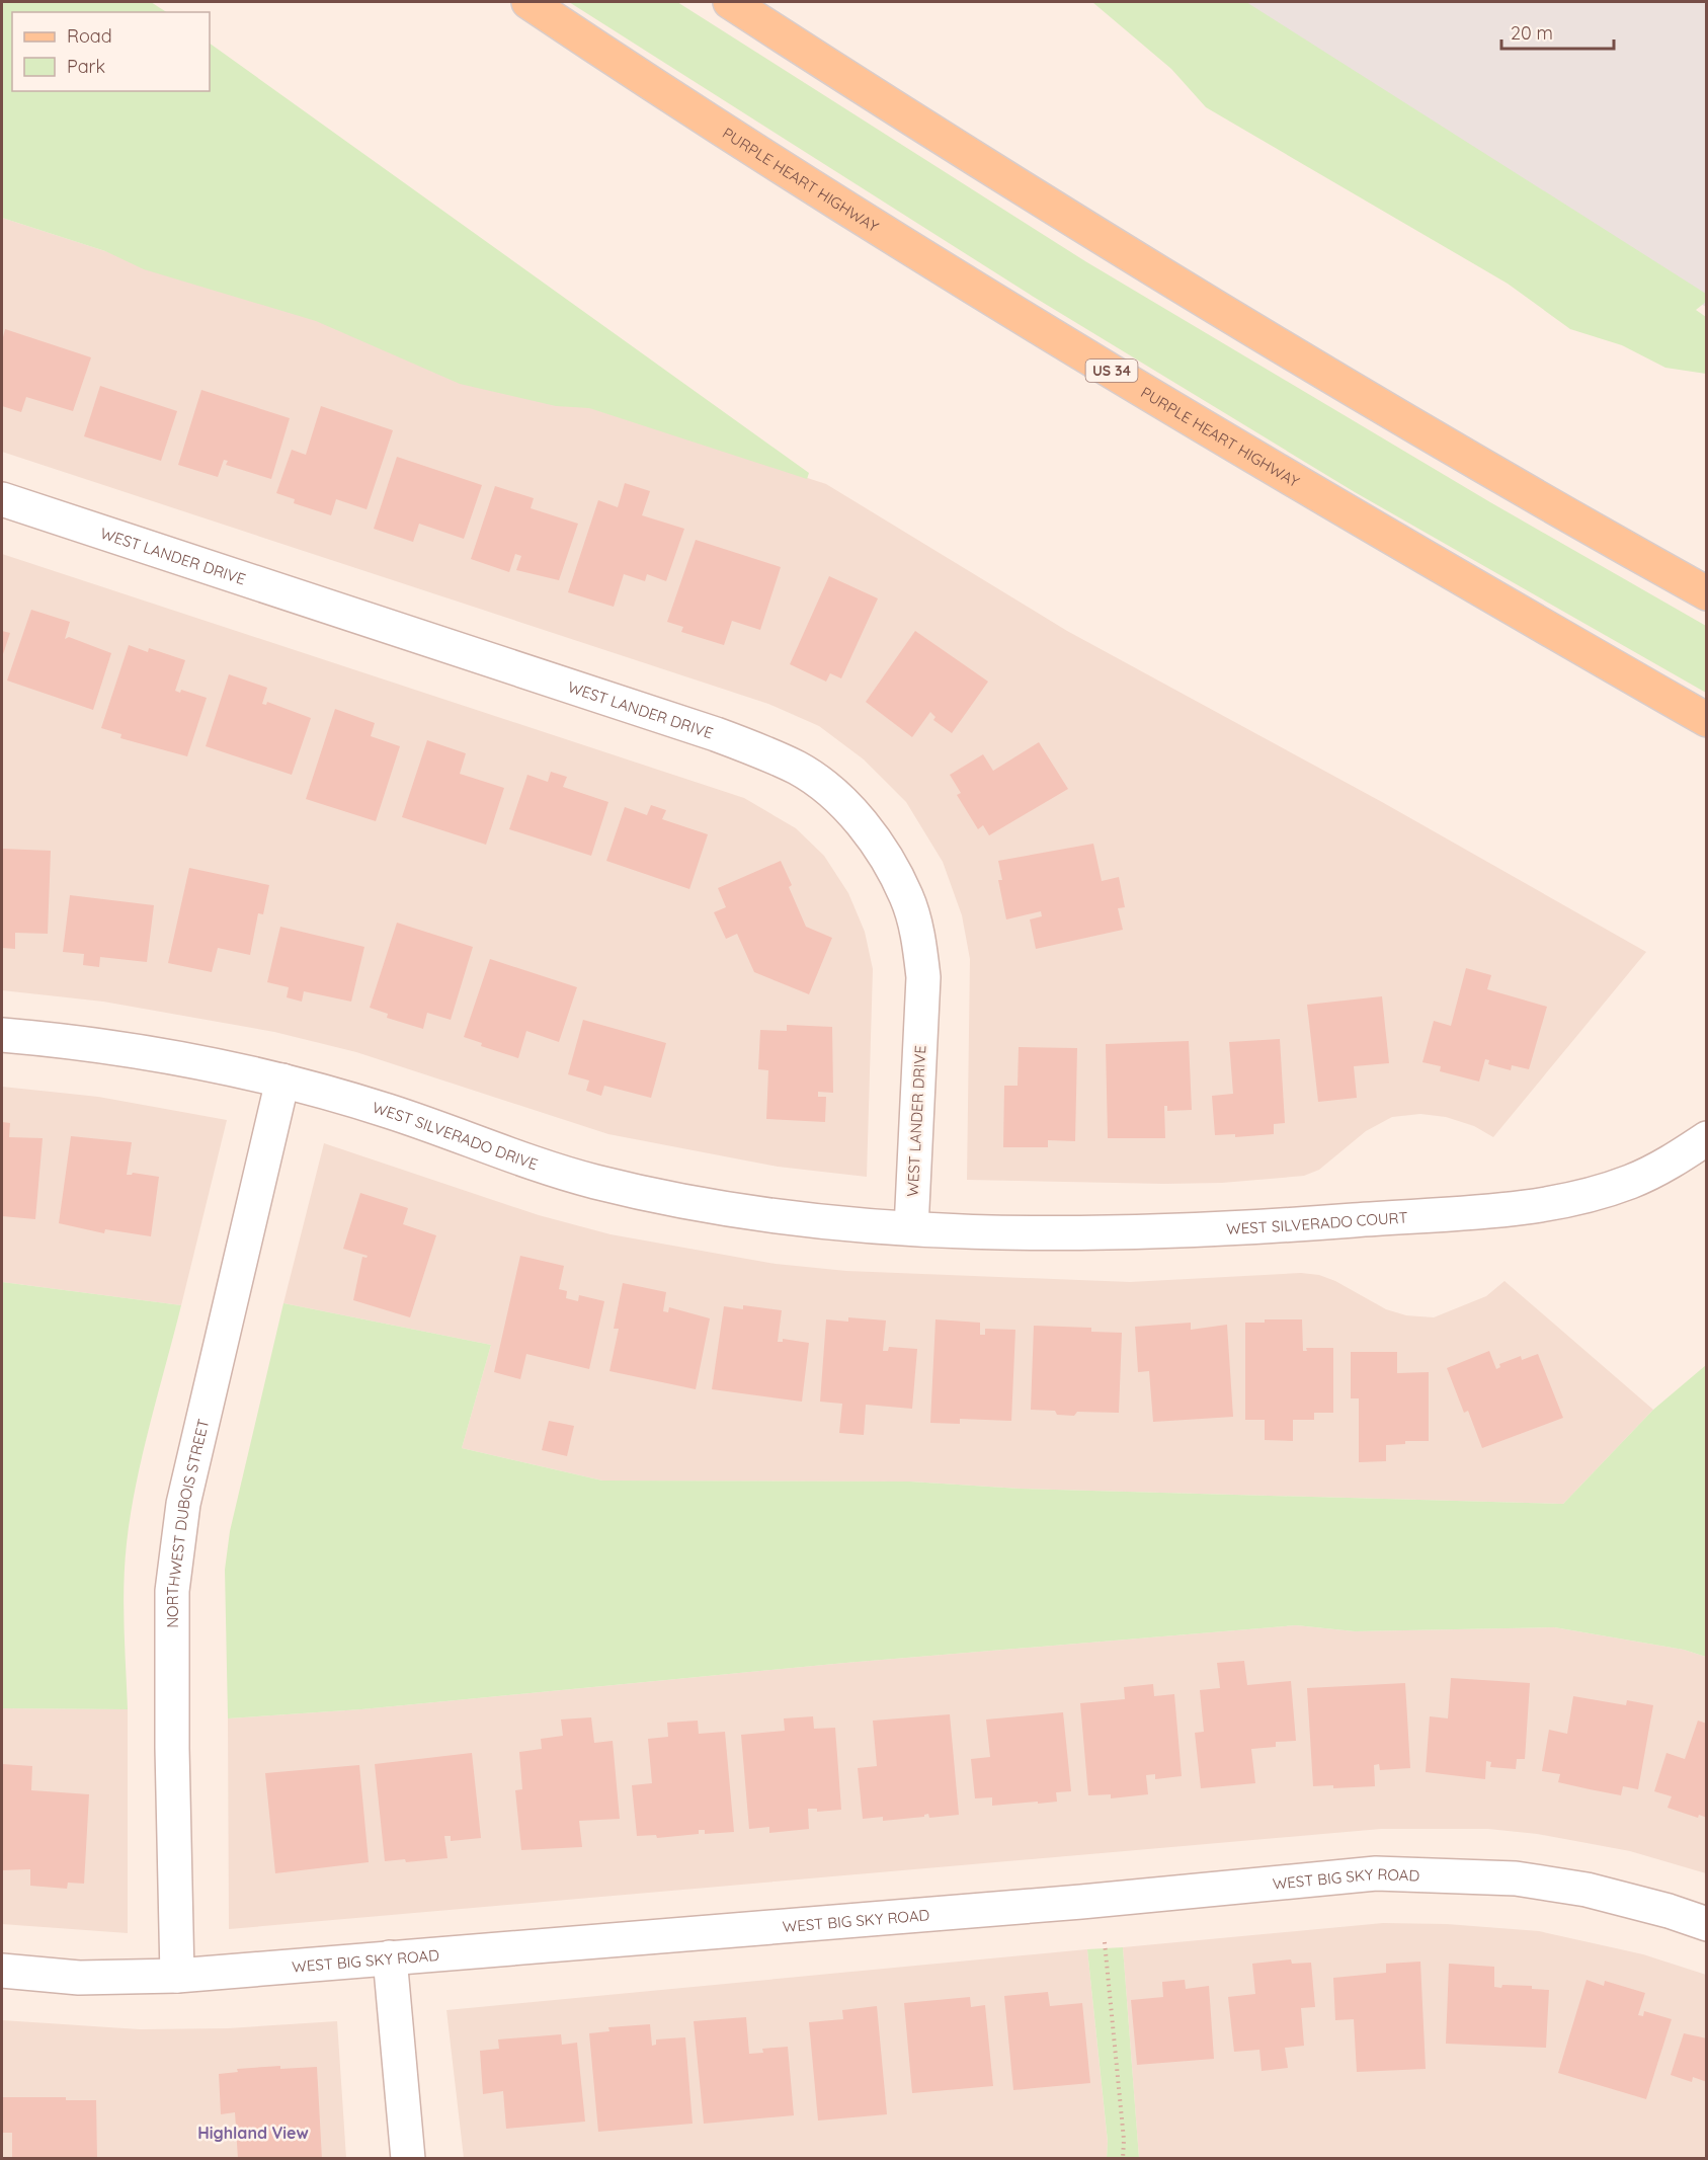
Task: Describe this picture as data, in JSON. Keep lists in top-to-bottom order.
{
  "streets": {
    "main road": ["PURPLE HEART HIGHWAY", "US 34"],
    "street": [
      "WEST LANDER DRIVE",
      "WEST SILVERADO DRIVE",
      "WEST SILVERADO COURT",
      "NORTHWEST DUBOIS STREET",
      "WEST BIG SKY ROAD"
    ]
  },
  "crossings": [
    ["WEST LANDER DRIVE", "WEST SILVERADO DRIVE"],
    ["WEST LANDER DRIVE", "WEST SILVERADO COURT"],
    ["WEST SILVERADO DRIVE", "WEST SILVERADO COURT"],
    ["WEST SILVERADO DRIVE", "NORTHWEST DUBOIS STREET"],
    ["NORTHWEST DUBOIS STREET", "WEST BIG SKY ROAD"]
  ],
  "districts": ["Highland View"],
  "legend": ["Road", "Park"],
  "scale_bar": "20 m"
}
